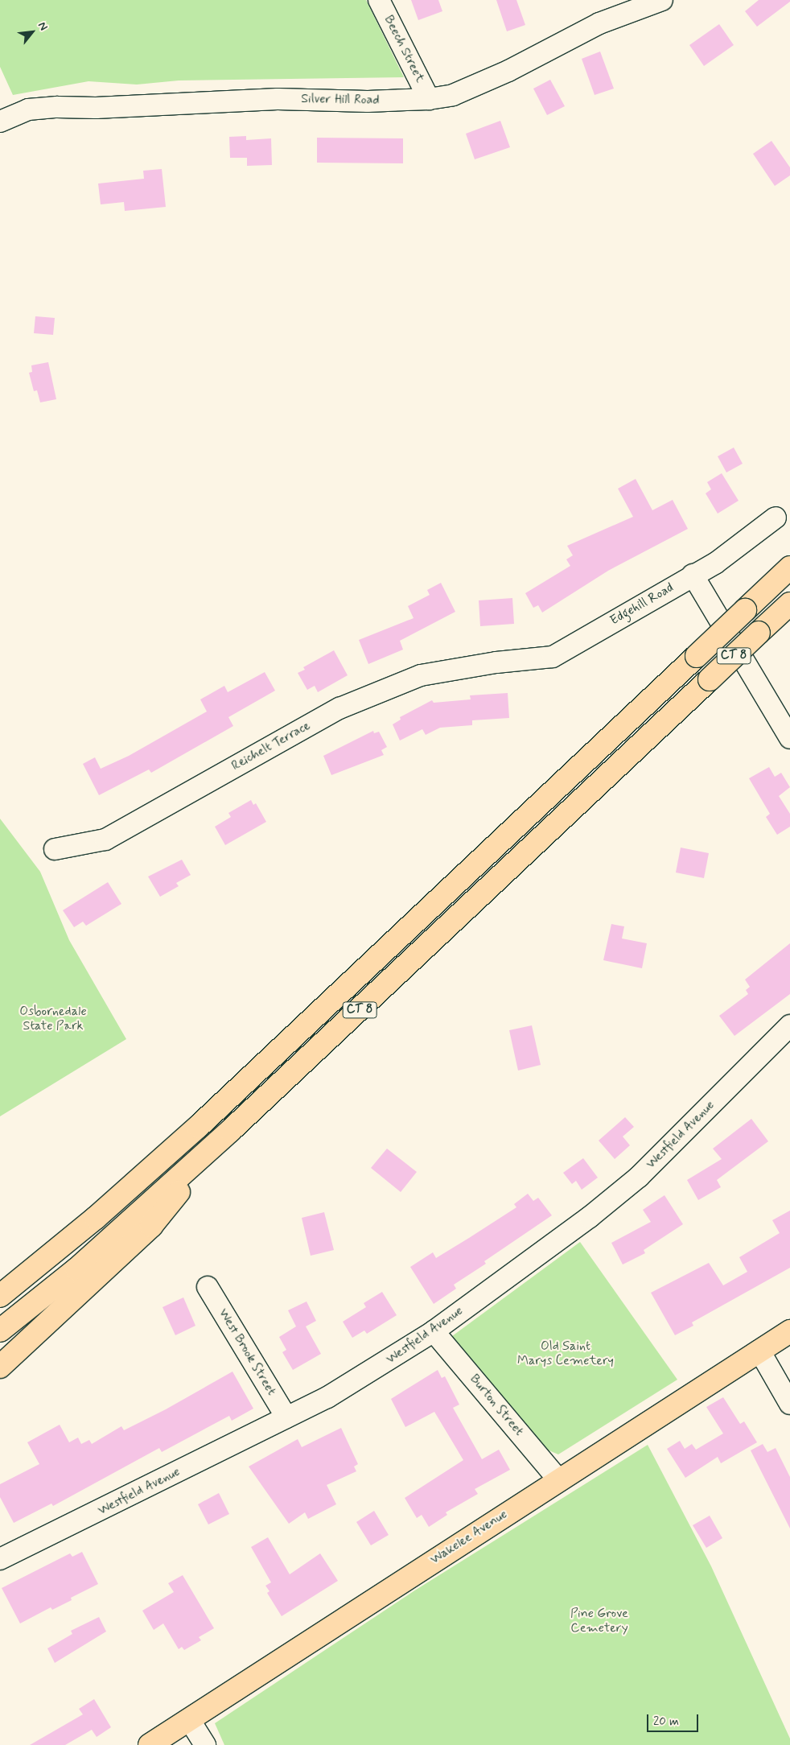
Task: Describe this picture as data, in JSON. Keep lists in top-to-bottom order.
{
  "streets": {
    "main road": ["CT 8", "Wakelee Avenue"],
    "street": [
      "Beech Street",
      "Silver Hill Road",
      "Edgehill Road",
      "Reichelt Terrace",
      "Westfield Avenue",
      "West Brook Street",
      "Burton Street"
    ]
  },
  "crossings": [
    ["Beech Street", "Silver Hill Road"],
    ["Edgehill Road", "Reichelt Terrace"],
    ["Westfield Avenue", "West Brook Street"],
    ["Westfield Avenue", "Burton Street"],
    ["Burton Street", "Wakelee Avenue"]
  ],
  "parks": ["Osbornedale State Park", "Old Saint Marys Cemetery", "Pine Grove Cemetery"],
  "scale_bar": "20 m",
  "north": "top right"
}
